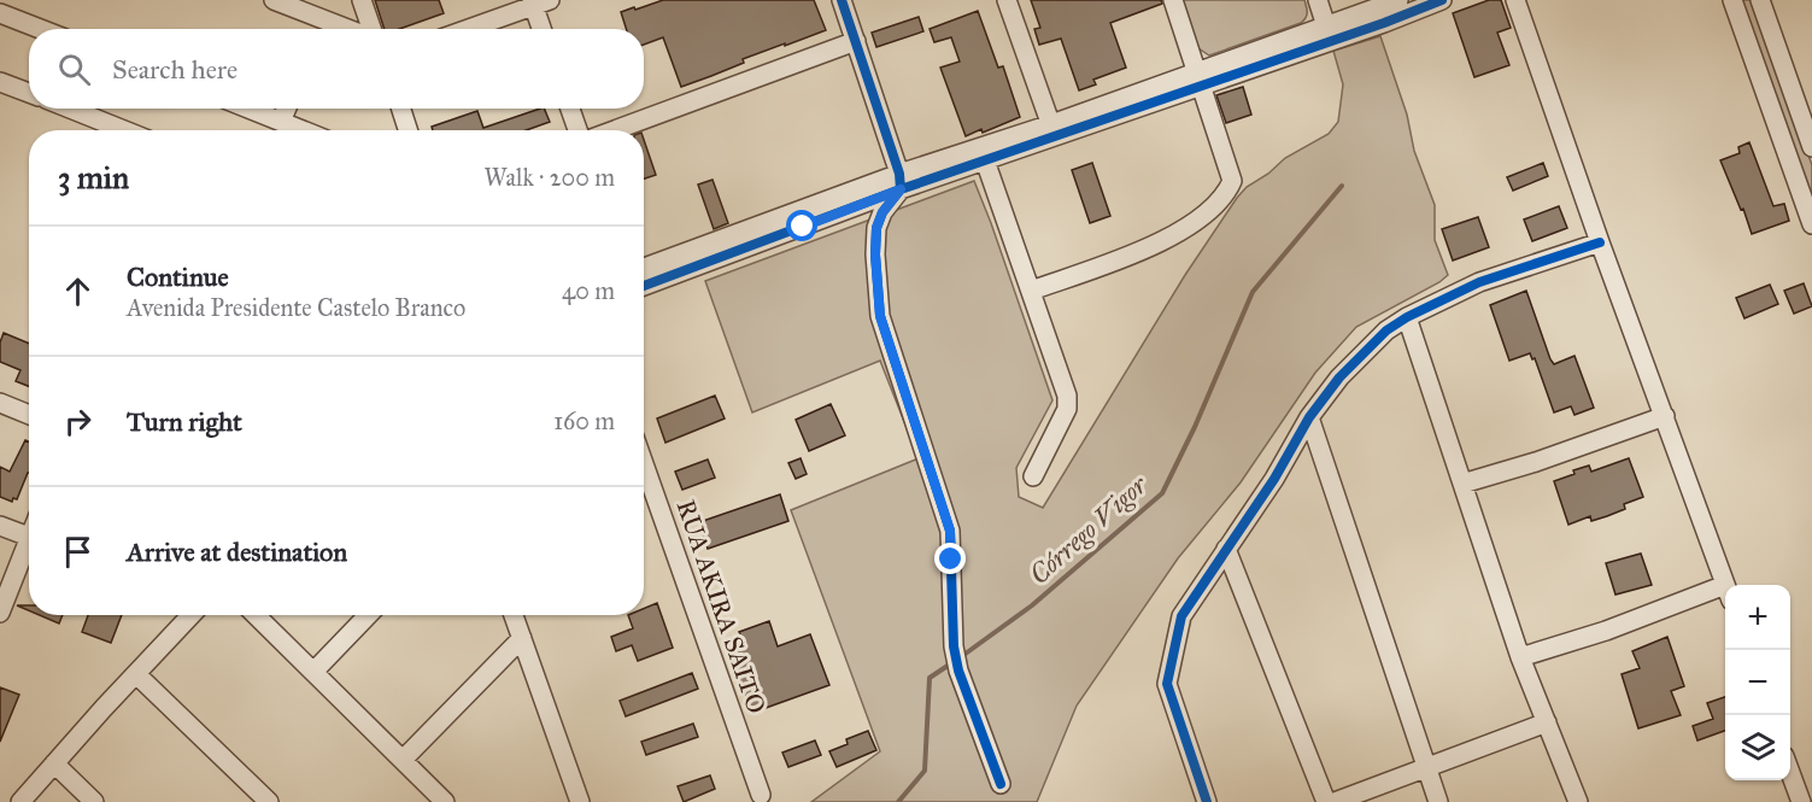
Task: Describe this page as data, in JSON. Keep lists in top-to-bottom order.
{
  "streets": {
    "street": ["RUA AKIRA SAITO"]
  },
  "water": ["Córrego Vigor"],
  "page": {
    "search": "Search here",
    "heading": ["3 min", "Walk · 200 m"],
    "list": [
      ["Continue", "Avenida Presidente Castelo Branco", "40 m"],
      ["Turn right", "160 m"],
      "Arrive at destination"
    ],
    "map_buttons": ["+", "−"]
  }
}
